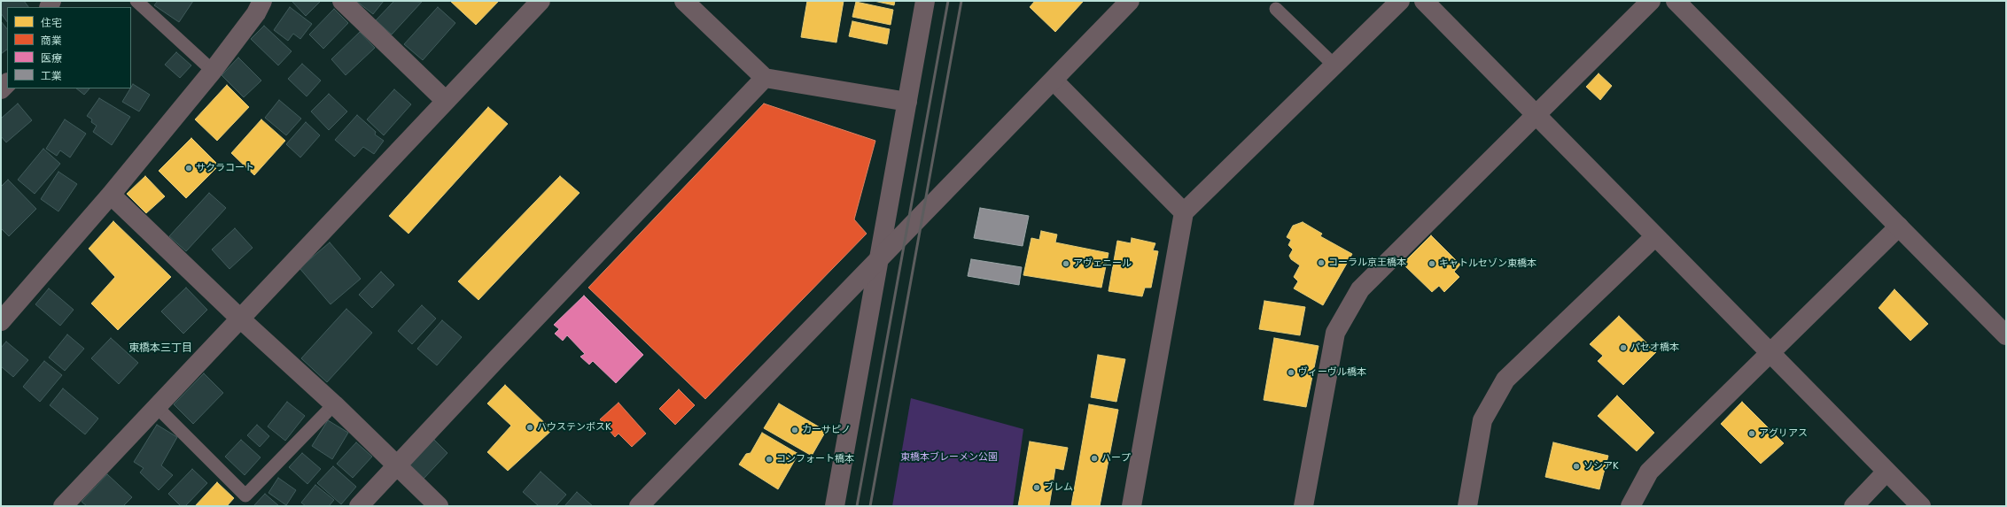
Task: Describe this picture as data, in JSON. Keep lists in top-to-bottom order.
{
  "districts": ["東橋本三丁目"],
  "parks": ["東橋本ブレーメン公園"],
  "places": [
    "サクラコート",
    "コーラル京王橋本",
    "アヴェニール",
    "キャトルセゾン東橋本",
    "パセオ橋本",
    "ヴィーヴル橋本",
    "ハウステンボスK",
    "カーサピノ",
    "アグリアス",
    "ハープ",
    "コンフォート橋本",
    "ソシアK",
    "ブレム"
  ],
  "legend": [
    "住宅",
    "商業",
    "医療",
    "工業"
  ]
}
